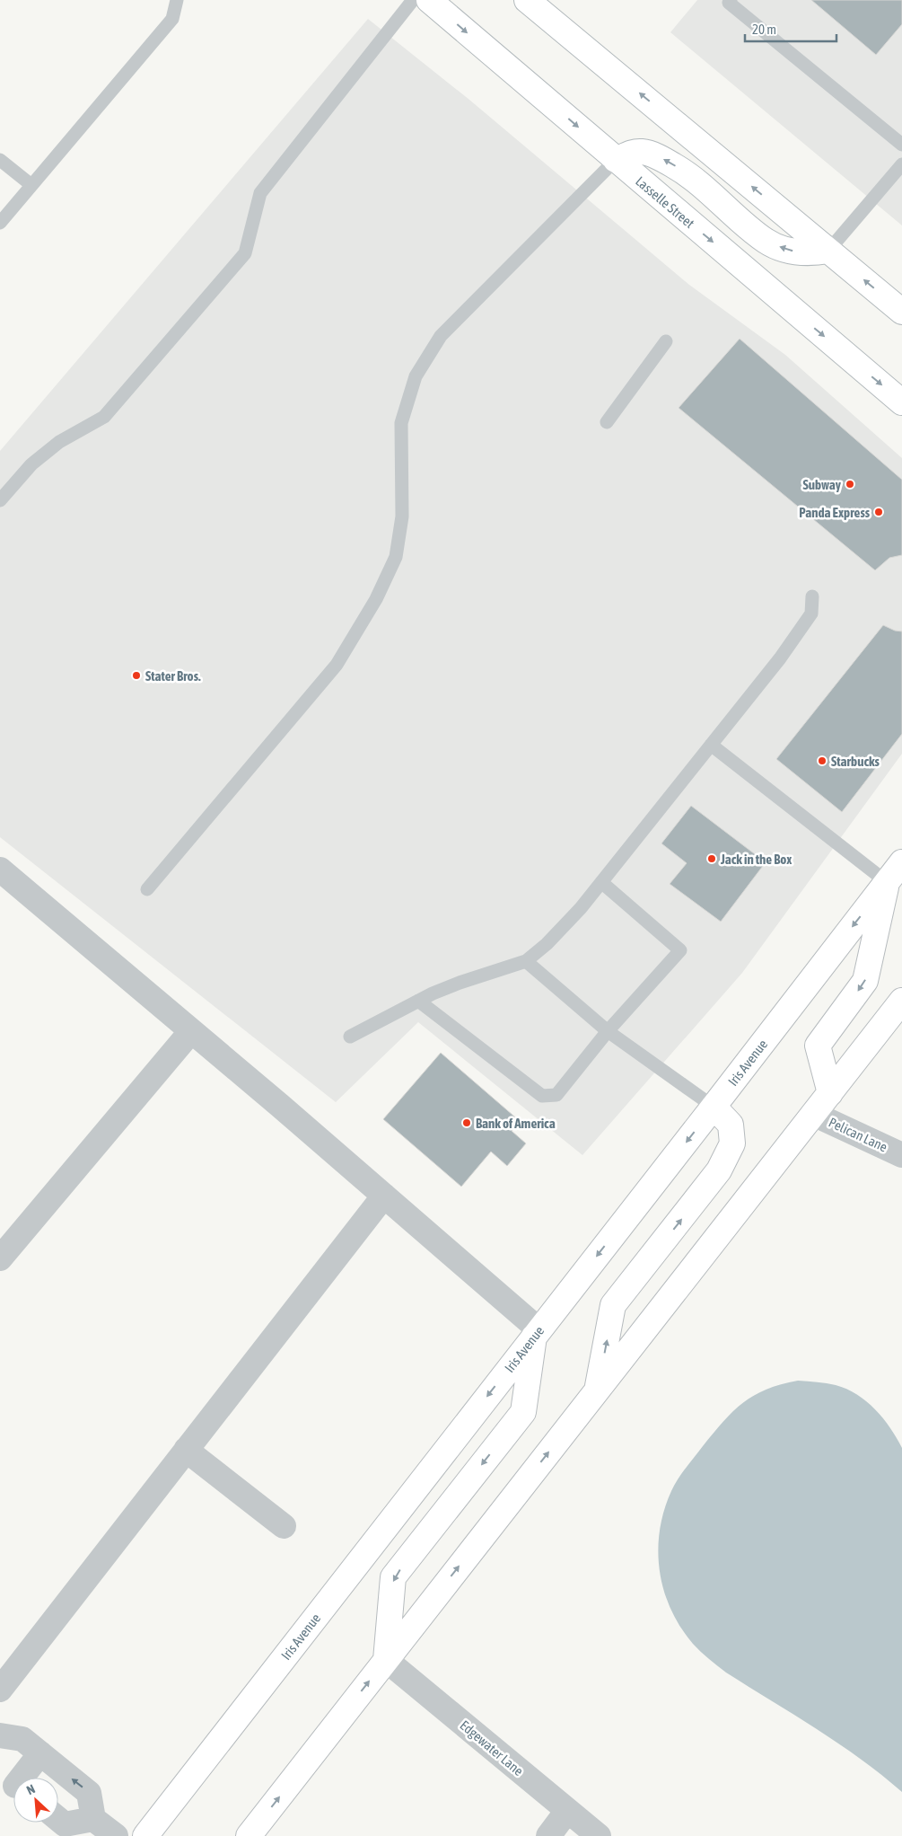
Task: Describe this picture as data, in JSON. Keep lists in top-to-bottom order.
{
  "streets": {
    "main road": ["Lasselle Street", "Iris Avenue"],
    "street": ["Pelican Lane", "Edgewater Lane"]
  },
  "places": [
    "Subway",
    "Panda Express",
    "Stater Bros.",
    "Starbucks",
    "Jack in the Box",
    "Bank of America"
  ],
  "scale_bar": "20 m",
  "north": "top left"
}
